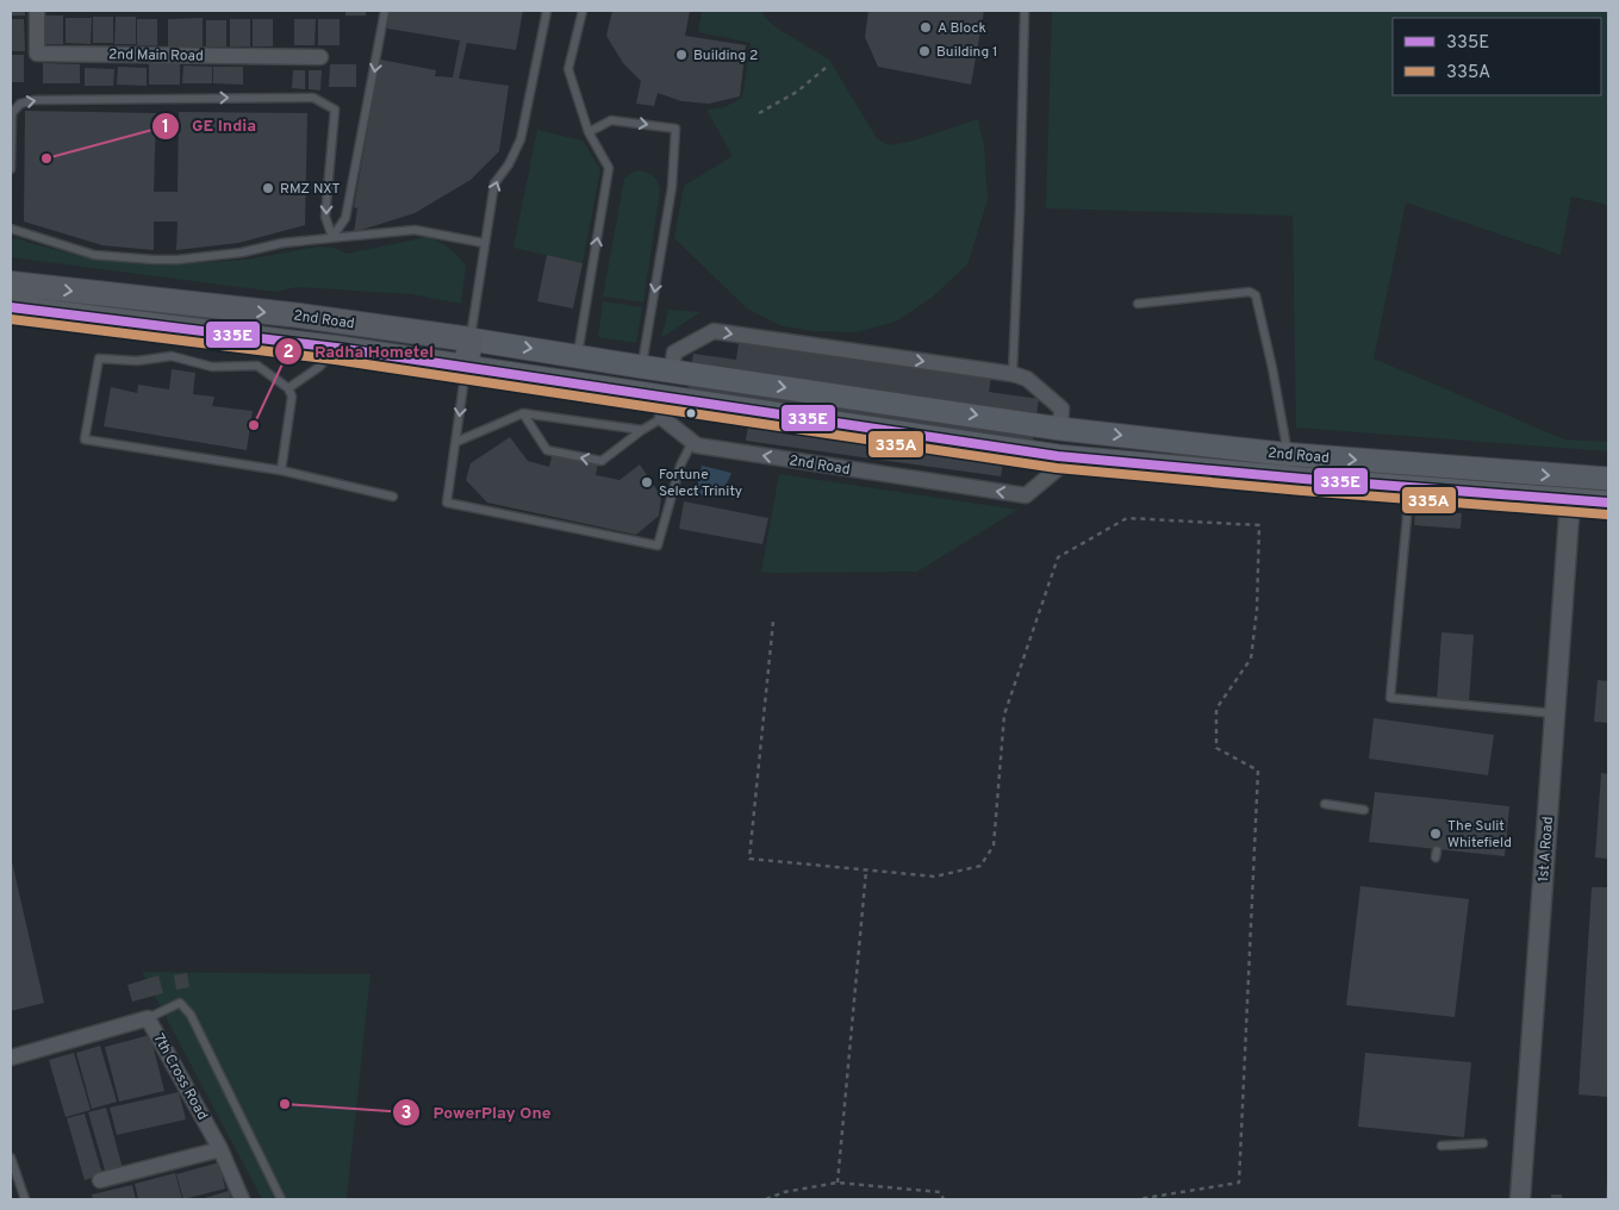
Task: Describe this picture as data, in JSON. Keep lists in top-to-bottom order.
{
  "streets": {
    "main road": ["2nd Road"],
    "street": ["2nd Main Road", "1st A Road", "7th Cross Road"]
  },
  "crossings": [
    ["2nd Road", "1st A Road"]
  ],
  "places": [
    "A Block",
    "Building 1",
    "Building 2",
    "GE India",
    "RMZ NXT",
    "Radha Hometel",
    "Fortune Select Trinity",
    "The Sulit Whitefield",
    "PowerPlay One"
  ],
  "lines": ["transit line 335E", "transit line 335A"],
  "legend": ["335E", "335A"]
}
